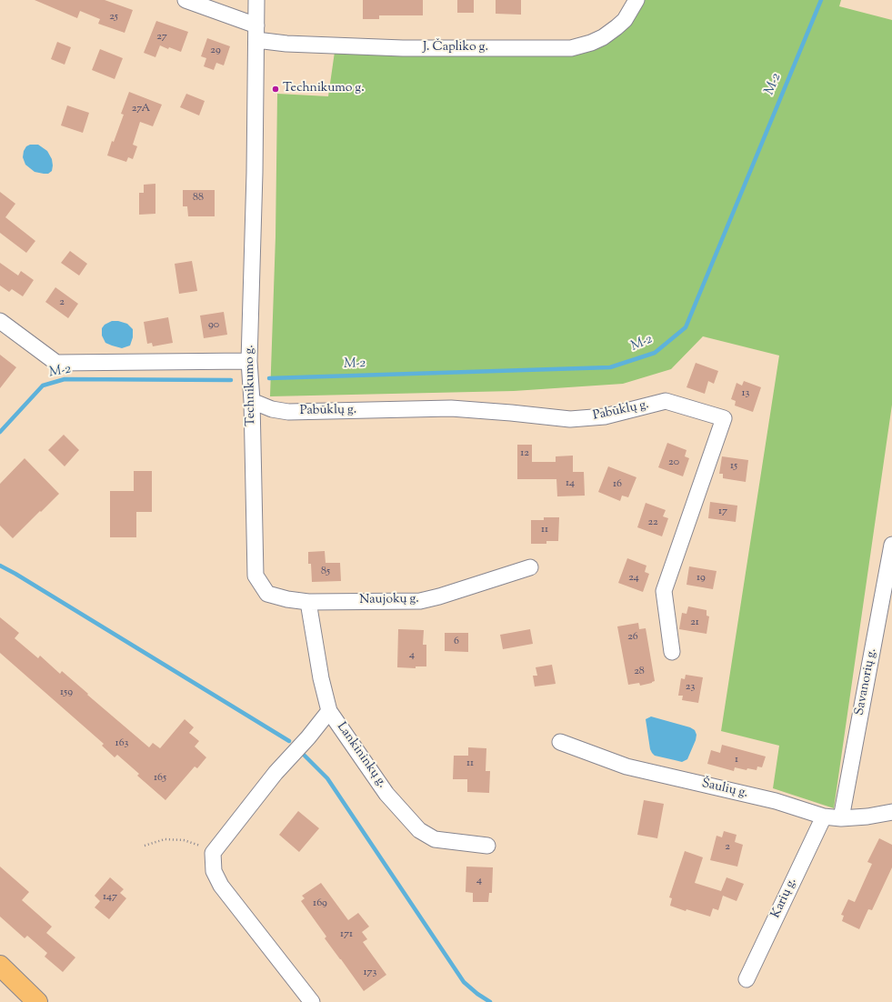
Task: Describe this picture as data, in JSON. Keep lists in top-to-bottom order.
{
  "streets": {
    "street": [
      "J. Čapliko g.",
      "Technikumo g.",
      "Pabūklų g.",
      "Naujokų g.",
      "Savanorių g.",
      "Lankininkų g.",
      "Šaulių g.",
      "Karių g."
    ]
  },
  "crossings": [
    ["J. Čapliko g.", "Technikumo g."],
    ["Technikumo g.", "Pabūklų g."],
    ["Technikumo g.", "Naujokų g."],
    ["Naujokų g.", "Lankininkų g."],
    ["Savanorių g.", "Šaulių g."],
    ["Šaulių g.", "Karių g."]
  ],
  "water": ["M-2"],
  "places": ["Technikumo g."],
  "house_numbers": [
    "25",
    "27",
    "29",
    "27A",
    "88",
    "2",
    "90",
    "13",
    "12",
    "20",
    "15",
    "14",
    "16",
    "17",
    "22",
    "11",
    "85",
    "24",
    "19",
    "21",
    "26",
    "6",
    "4",
    "28",
    "23",
    "159",
    "163",
    "1",
    "11",
    "165",
    "2",
    "4",
    "147",
    "169",
    "171",
    "173"
  ]
}
